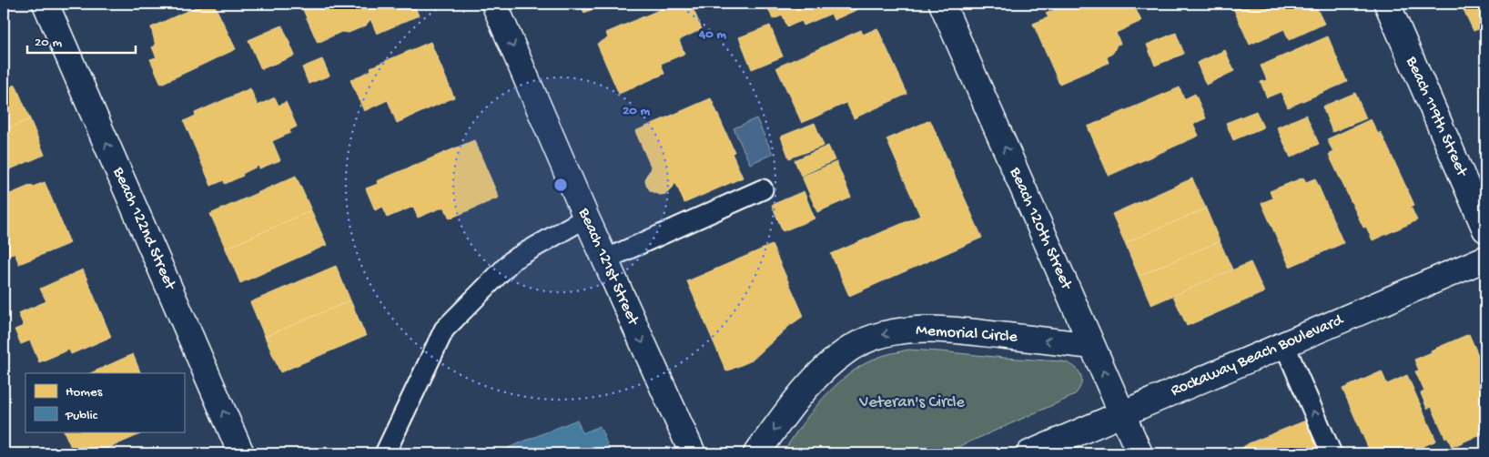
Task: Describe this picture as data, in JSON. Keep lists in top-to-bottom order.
{
  "streets": {
    "street": [
      "Beach 119th Street",
      "Beach 122nd Street",
      "Beach 120th Street",
      "Beach 121st Street",
      "Memorial Circle",
      "Rockaway Beach Boulevard"
    ]
  },
  "crossings": [
    ["Beach 120th Street", "Memorial Circle"],
    ["Beach 120th Street", "Rockaway Beach Boulevard"]
  ],
  "one_way": [
    "Beach 122nd Street",
    "Beach 120th Street",
    "Beach 121st Street",
    "Memorial Circle"
  ],
  "parks": ["Veteran's Circle"],
  "legend": ["Homes", "Public"],
  "scale_bar": "20 m",
  "rings": ["40 m", "20 m"]
}
